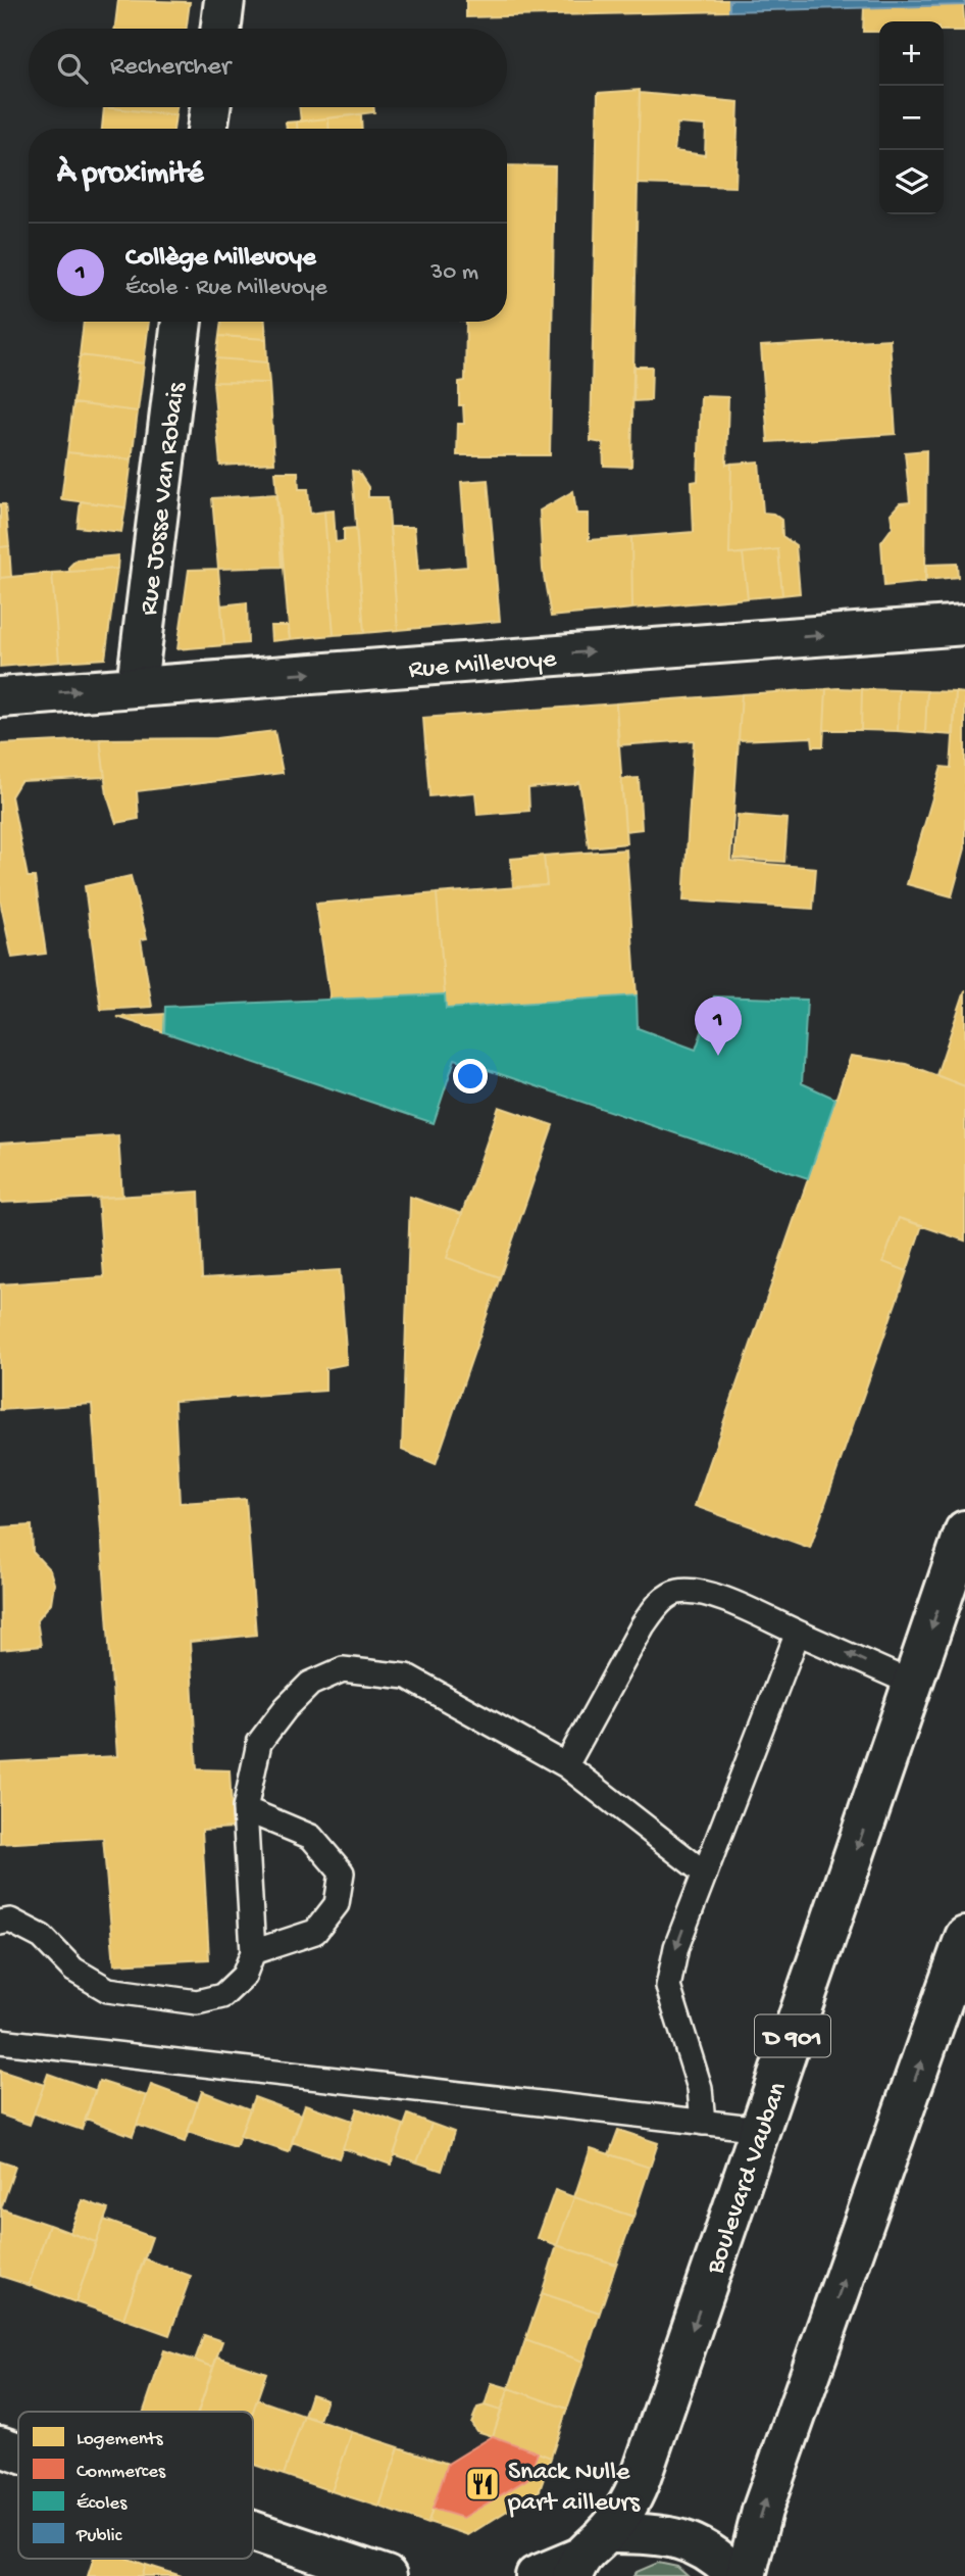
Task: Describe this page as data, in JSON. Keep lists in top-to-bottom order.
{
  "streets": {
    "street": [
      "Rue Josse Van Robais",
      "Rue Millevoye",
      "D 901",
      "Boulevard Vauban"
    ]
  },
  "crossings": [
    ["Rue Josse Van Robais", "Rue Millevoye"]
  ],
  "one_way": ["Rue Millevoye"],
  "places": {
    "restaurant": ["Snack Nulle part ailleurs"]
  },
  "legend": [
    "Logements",
    "Commerces",
    "Écoles",
    "Public"
  ],
  "page": {
    "map_buttons": ["+", "−"],
    "search": "Rechercher",
    "heading": "À proximité",
    "list": [
      {
        "mark": "1",
        "name": "Collège Millevoye",
        "note": "École · Rue Millevoye",
        "value": "30 m"
      }
    ],
    "pins": "1"
  }
}
